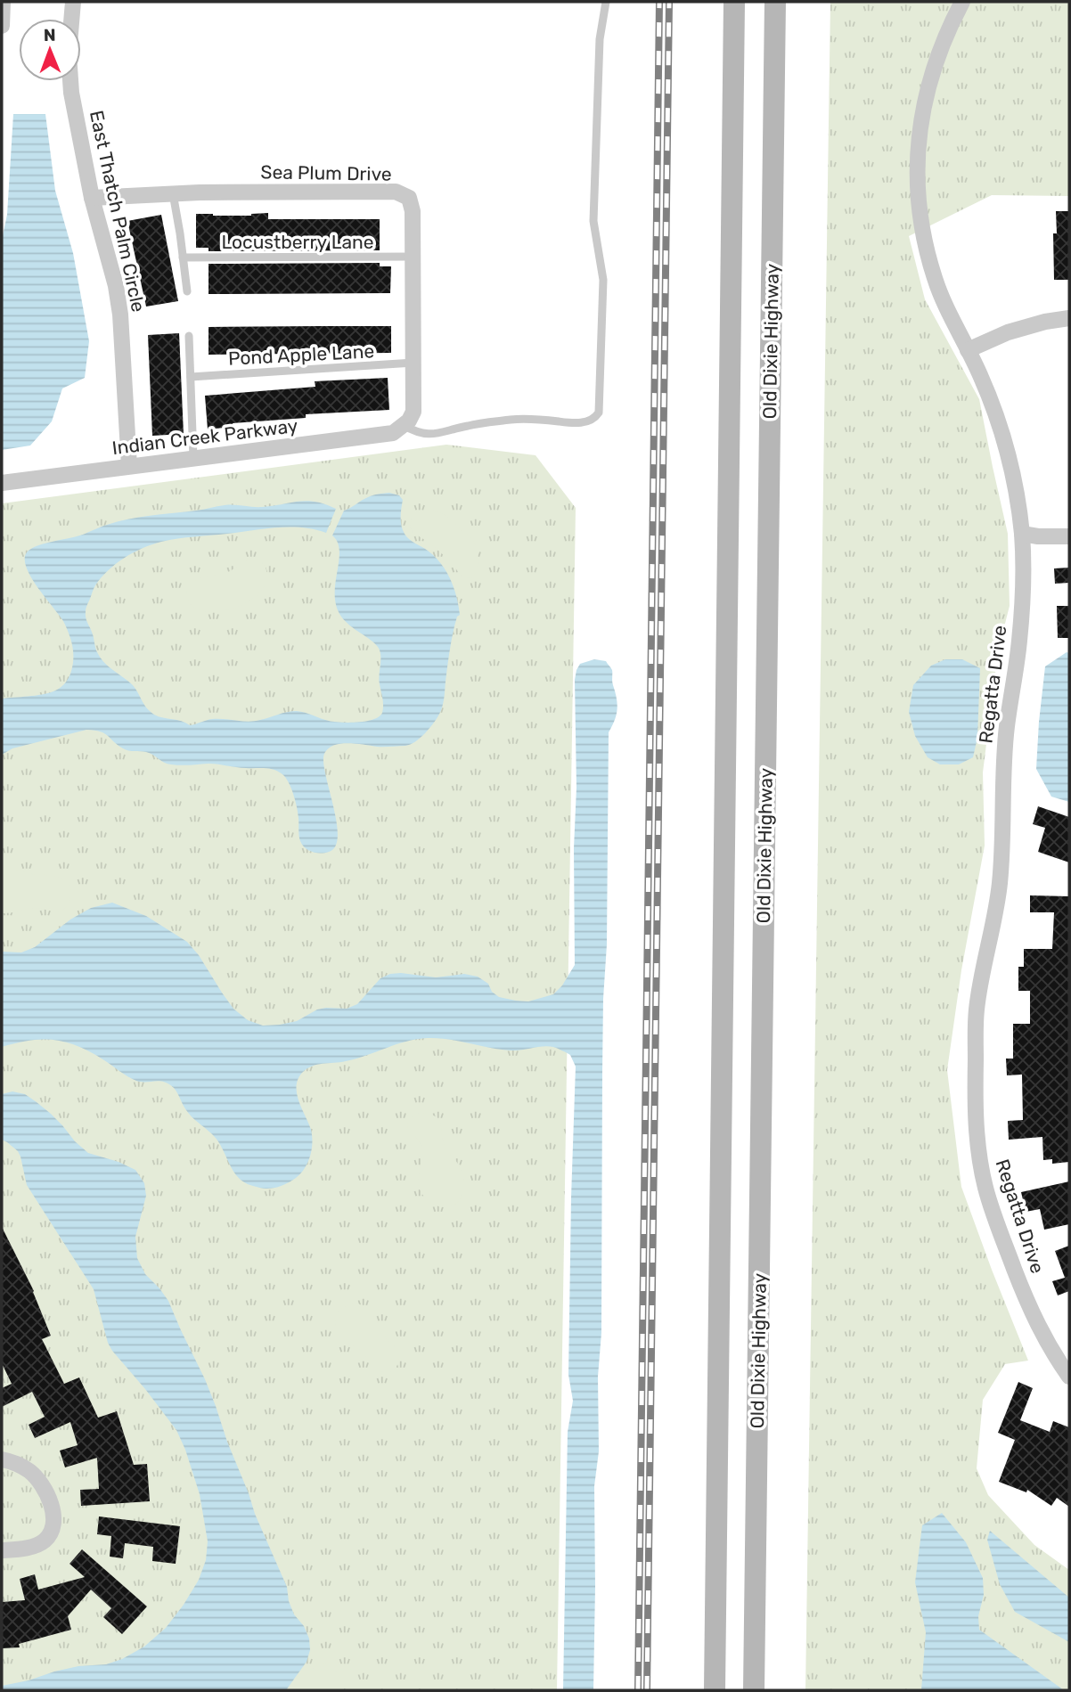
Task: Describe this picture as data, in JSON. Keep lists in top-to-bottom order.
{
  "streets": {
    "main road": ["Old Dixie Highway"],
    "street": [
      "Sea Plum Drive",
      "East Thatch Palm Circle",
      "Indian Creek Parkway",
      "Regatta Drive"
    ],
    "lane": ["Locustberry Lane", "Pond Apple Lane"]
  },
  "crossings": [
    ["Sea Plum Drive", "East Thatch Palm Circle"],
    ["Sea Plum Drive", "Locustberry Lane"],
    ["Sea Plum Drive", "Pond Apple Lane"],
    ["Sea Plum Drive", "Indian Creek Parkway"],
    ["East Thatch Palm Circle", "Indian Creek Parkway"]
  ],
  "north": "top"
}
